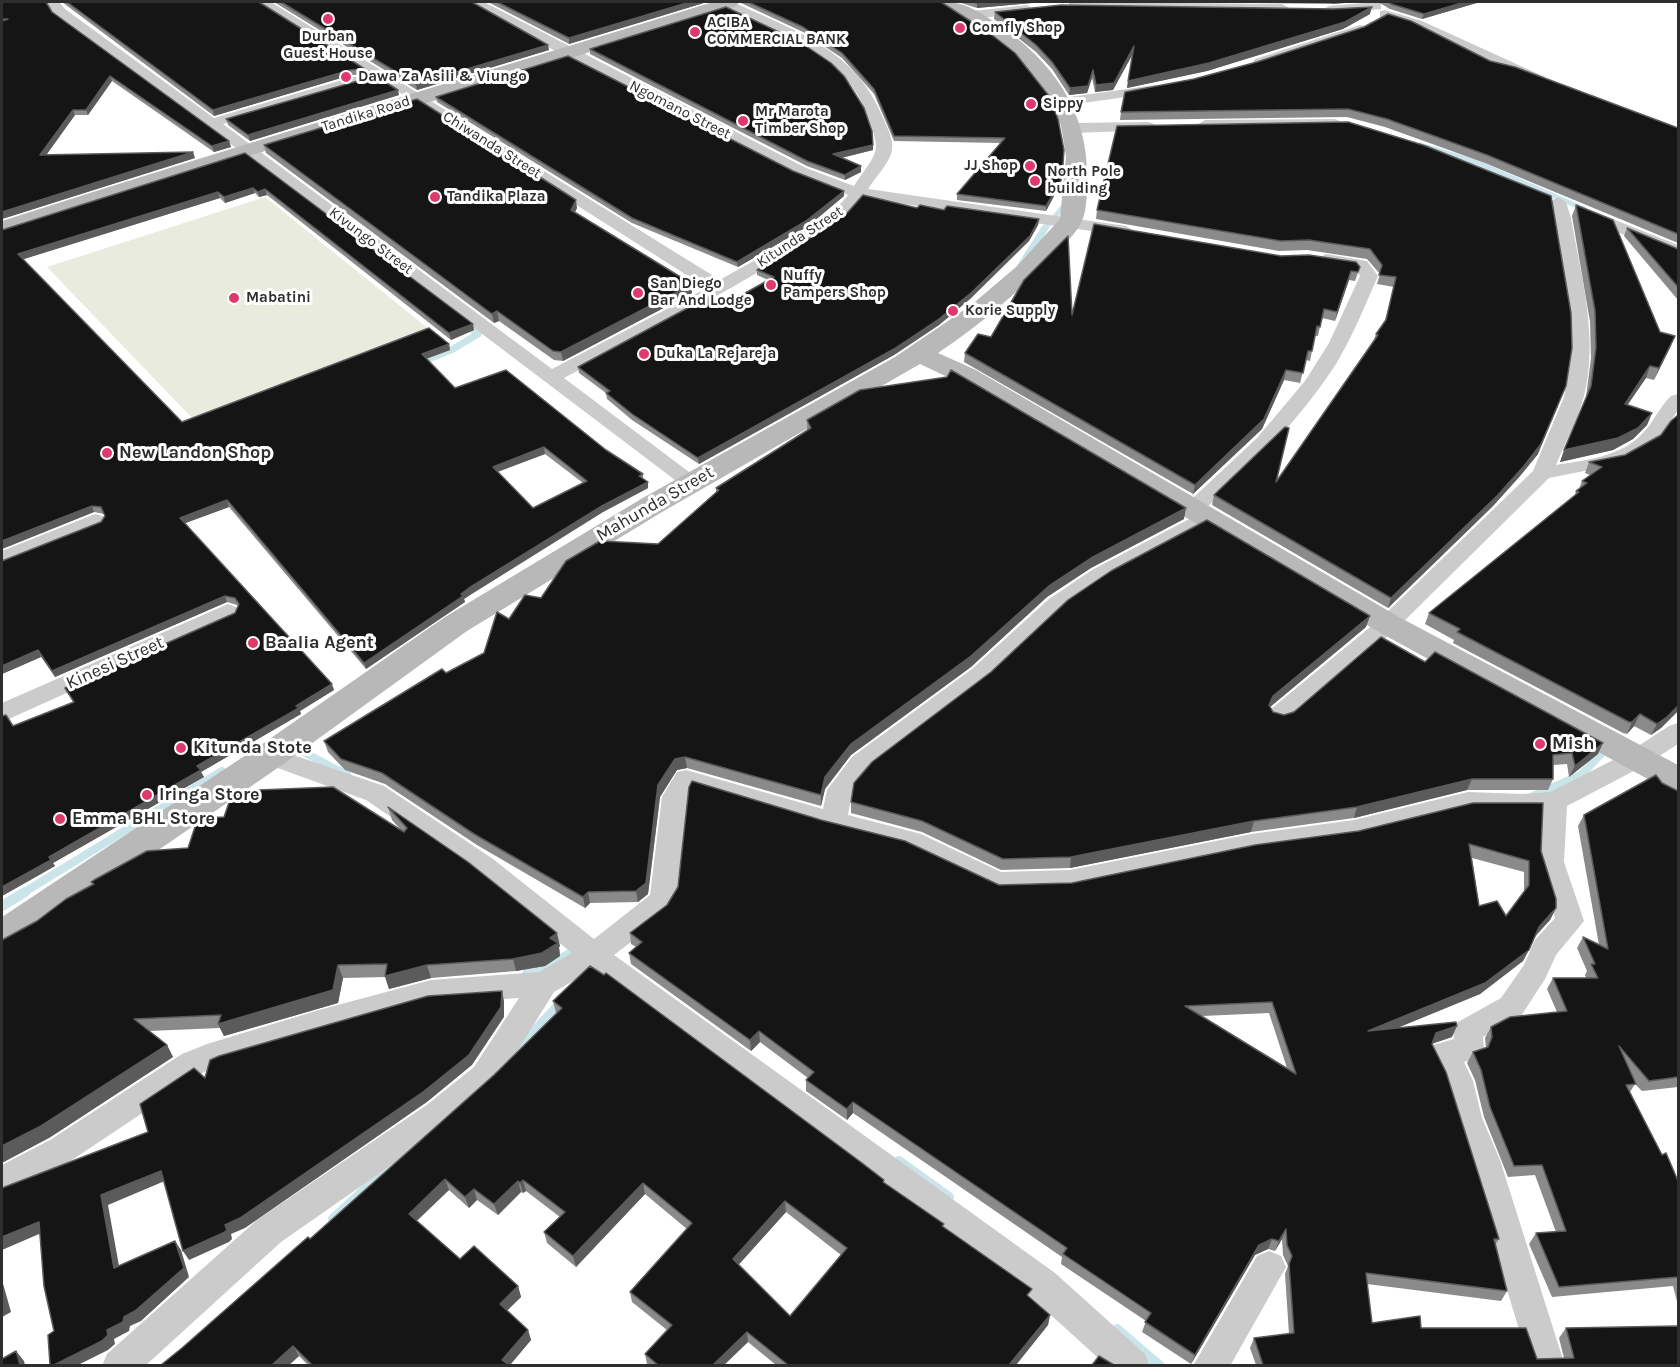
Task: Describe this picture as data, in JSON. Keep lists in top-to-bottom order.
{
  "streets": {
    "street": [
      "Ngomano Street",
      "Tandika Road",
      "Chiwanda Street",
      "Kitunda Street",
      "Kivungo Street",
      "Mahunda Street",
      "Kinesi Street"
    ]
  },
  "crossings": [
    ["Ngomano Street", "Tandika Road"],
    ["Ngomano Street", "Kitunda Street"],
    ["Ngomano Street", "Mahunda Street"],
    ["Tandika Road", "Chiwanda Street"],
    ["Tandika Road", "Kitunda Street"],
    ["Tandika Road", "Kivungo Street"],
    ["Chiwanda Street", "Kitunda Street"],
    ["Kitunda Street", "Kivungo Street"],
    ["Kivungo Street", "Mahunda Street"]
  ],
  "places": [
    "Durban Guest House",
    "Comfly Shop",
    "ACIBA COMMERCIAL BANK",
    "Dawa Za Asili & Viungo",
    "Sippy",
    "Mr Marota Timber Shop",
    "JJ Shop",
    "North Pole building",
    "Tandika Plaza",
    "Nuffy Pampers Shop",
    "San Diego Bar And Lodge",
    "Mabatini",
    "Korie Supply",
    "Duka La Rejareja",
    "New Landon Shop",
    "Baalia Agent",
    "Mish",
    "Kitunda Stote",
    "Iringa Store",
    "Emma BHL Store"
  ]
}
